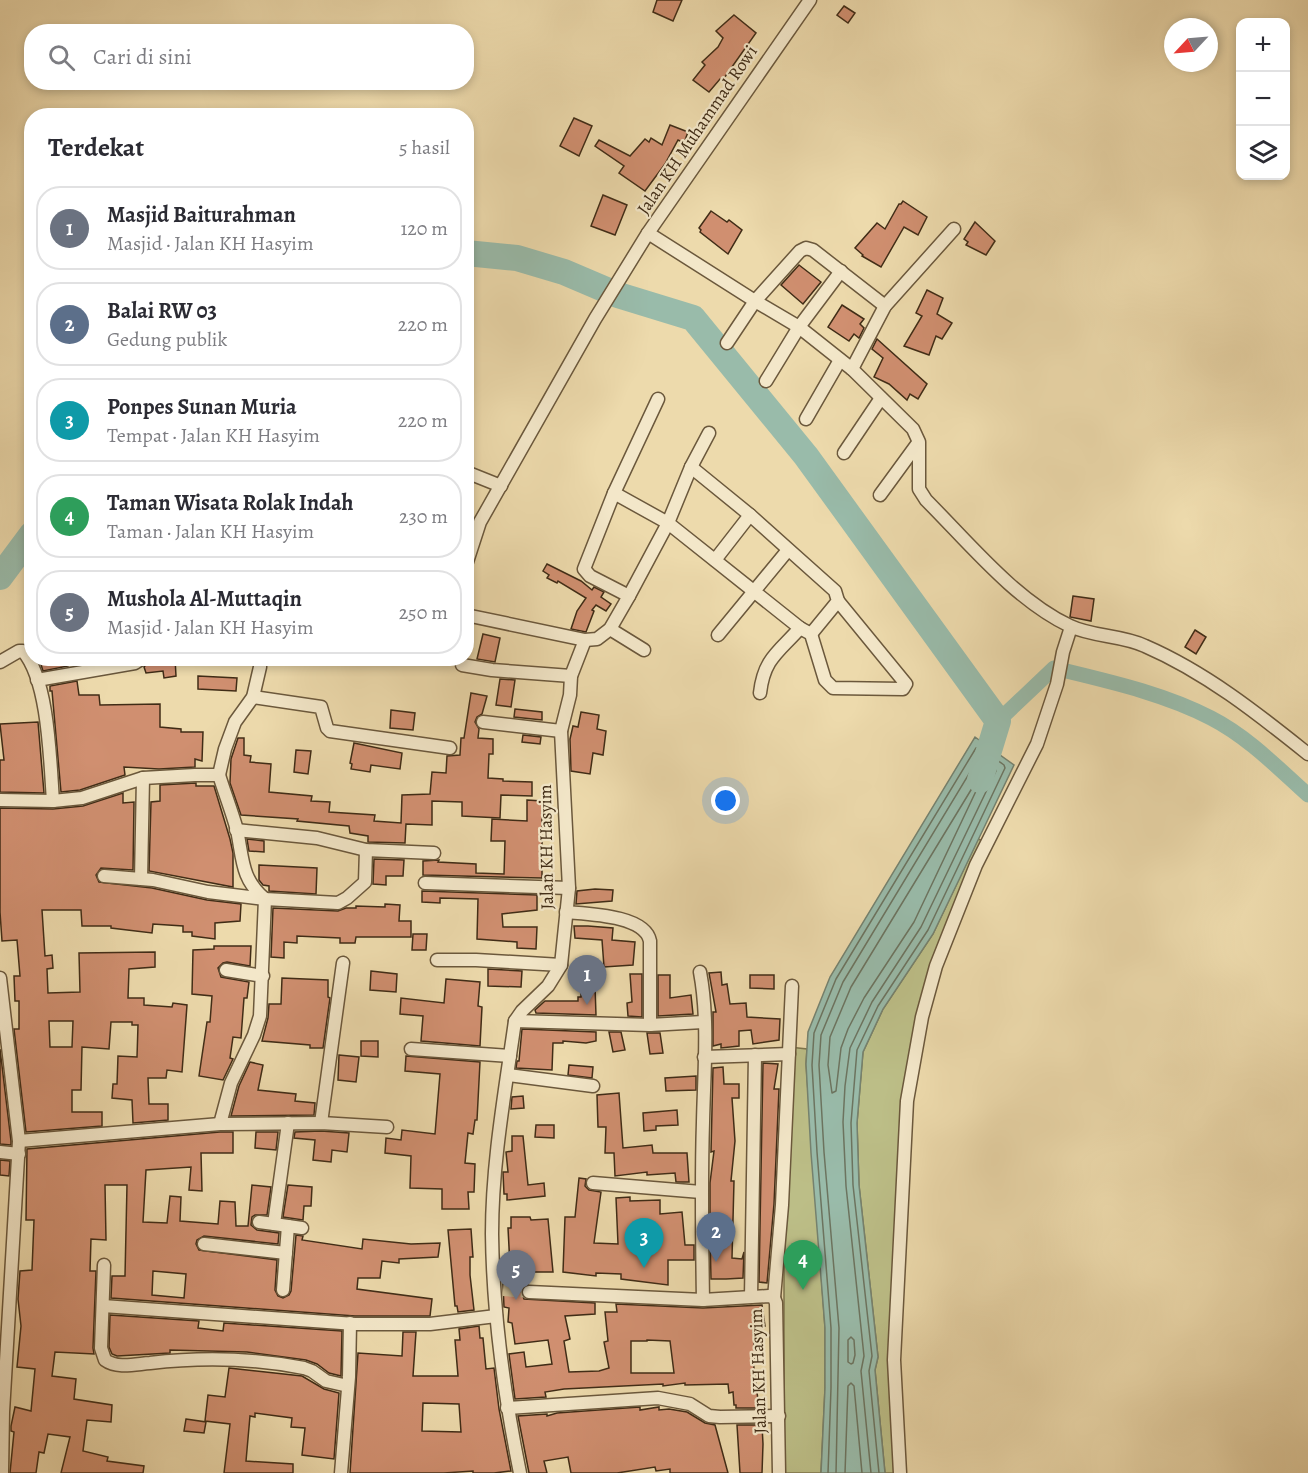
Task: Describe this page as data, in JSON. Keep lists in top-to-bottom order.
{
  "streets": {
    "street": ["Jalan KH Muhammad Rowi", "Jalan KH Hasyim"]
  },
  "north": "bottom left",
  "page": {
    "map_buttons": ["+", "−"],
    "search": "Cari di sini",
    "heading": ["Terdekat", "5 hasil"],
    "list": [
      {
        "mark": "1",
        "name": "Masjid Baiturahman",
        "note": "Masjid · Jalan KH Hasyim",
        "value": "120 m"
      },
      {
        "mark": "2",
        "name": "Balai RW 03",
        "note": "Gedung publik",
        "value": "220 m"
      },
      {
        "mark": "3",
        "name": "Ponpes Sunan Muria",
        "note": "Tempat · Jalan KH Hasyim",
        "value": "220 m"
      },
      {
        "mark": "4",
        "name": "Taman Wisata Rolak Indah",
        "note": "Taman · Jalan KH Hasyim",
        "value": "230 m"
      },
      {
        "mark": "5",
        "name": "Mushola Al-Muttaqin",
        "note": "Masjid · Jalan KH Hasyim",
        "value": "250 m"
      }
    ],
    "pins": [
      "1",
      "2",
      "3",
      "4",
      "5"
    ]
  }
}
